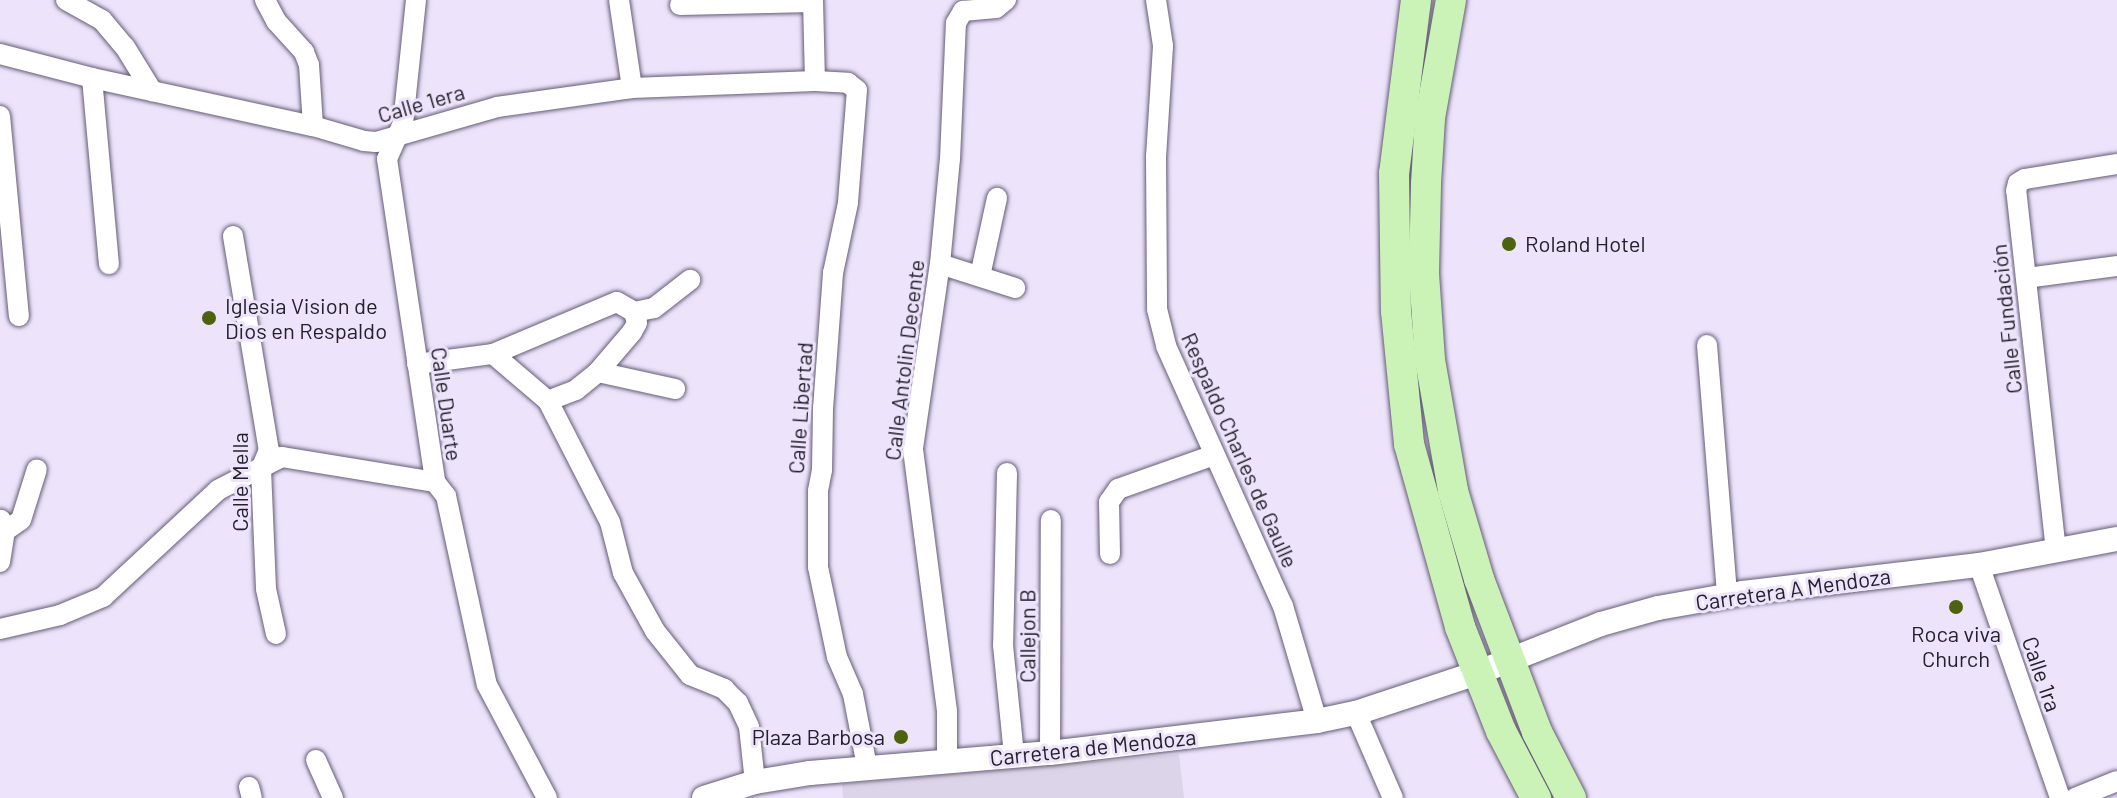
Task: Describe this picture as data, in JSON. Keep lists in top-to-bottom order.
{
  "streets": {
    "street": [
      "Calle 1era",
      "Calle Fundación",
      "Calle Antolin Decente",
      "Calle Duarte",
      "Calle Libertad",
      "Respaldo Charles de Gaulle",
      "Calle Mella",
      "Carretera A Mendoza",
      "Callejon B",
      "Calle 1ra",
      "Carretera de Mendoza"
    ]
  },
  "crossings": [
    ["Calle 1era", "Calle Duarte"],
    ["Calle 1era", "Calle Libertad"],
    ["Calle Fundación", "Carretera A Mendoza"],
    ["Calle Antolin Decente", "Carretera de Mendoza"],
    ["Calle Libertad", "Carretera de Mendoza"],
    ["Respaldo Charles de Gaulle", "Carretera de Mendoza"],
    ["Carretera A Mendoza", "Calle 1ra"],
    ["Carretera A Mendoza", "Carretera de Mendoza"],
    ["Callejon B", "Carretera de Mendoza"]
  ],
  "places": [
    "Roland Hotel",
    "Iglesia Vision de Dios en Respaldo",
    "Roca viva Church",
    "Plaza Barbosa"
  ]
}
